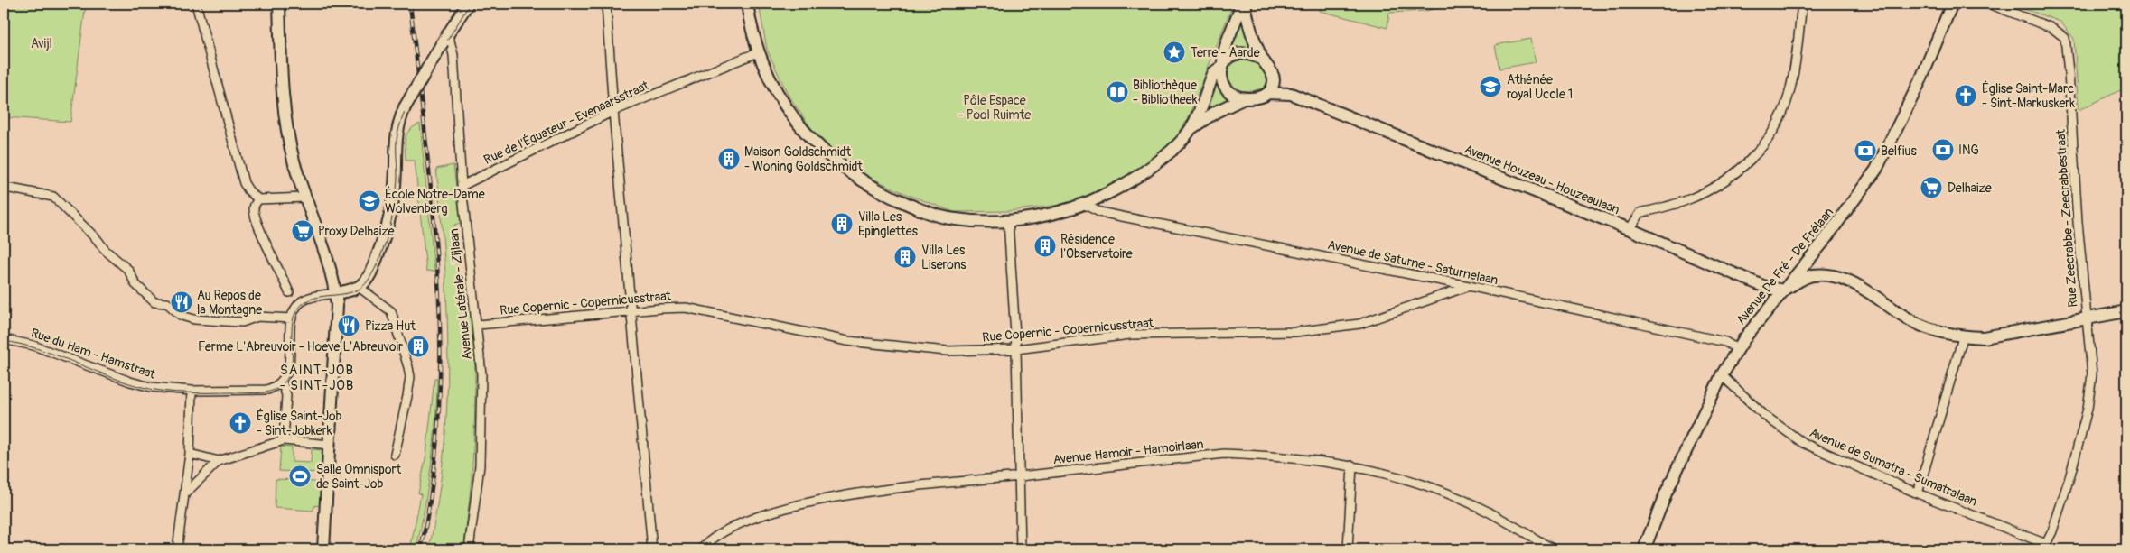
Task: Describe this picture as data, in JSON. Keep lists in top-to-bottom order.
{
  "streets": {
    "street": [
      "Rue de l'Équateur - Evenaarsstraat",
      "Avenue Houzeau - Houzeaulaan",
      "Rue Zeecrabbe - Zeecrabbestraat",
      "Avenue de Saturne - Saturnelaan",
      "Avenue De Fré - De Frélaan",
      "Avenue Latérale - Zijlaan",
      "Rue Copernic - Copernicusstraat",
      "Rue du Ham - Hamstraat",
      "Avenue Hamoir - Hamoirlaan",
      "Avenue de Sumatra - Sumatralaan"
    ]
  },
  "crossings": [
    ["Rue de l'Équateur - Evenaarsstraat", "Avenue Latérale - Zijlaan"],
    ["Avenue Houzeau - Houzeaulaan", "Avenue De Fré - De Frélaan"],
    ["Rue Zeecrabbe - Zeecrabbestraat", "Avenue de Sumatra - Sumatralaan"],
    ["Avenue de Saturne - Saturnelaan", "Avenue De Fré - De Frélaan"],
    ["Avenue de Saturne - Saturnelaan", "Rue Copernic - Copernicusstraat"],
    ["Avenue De Fré - De Frélaan", "Avenue de Sumatra - Sumatralaan"],
    ["Avenue Latérale - Zijlaan", "Rue Copernic - Copernicusstraat"]
  ],
  "districts": ["SAINT-JOB - SINT-JOB"],
  "parks": ["Avijl", "Pôle Espace - Pool Ruimte"],
  "places": {
    "place": ["Terre - Aarde"],
    "school or university": ["Athénée royal Uccle 1", "École Notre-Dame Wolvenberg"],
    "library": ["Bibliothèque - Bibliotheek"],
    "church": ["Église Saint-Marc - Sint-Markuskerk", "Église Saint-Job - Sint-Jobkerk"],
    "bank": ["ING", "Belfius"],
    "building": [
      "Maison Goldschmidt - Woning Goldschmidt",
      "Villa Les Epinglettes",
      "Résidence l'Observatoire",
      "Villa Les Liserons",
      "Ferme L'Abreuvoir - Hoeve L'Abreuvoir"
    ],
    "supermarket": ["Delhaize", "Proxy Delhaize"],
    "restaurant": ["Au Repos de la Montagne", "Pizza Hut"],
    "sports": ["Salle Omnisport de Saint-Job"]
  }
}
